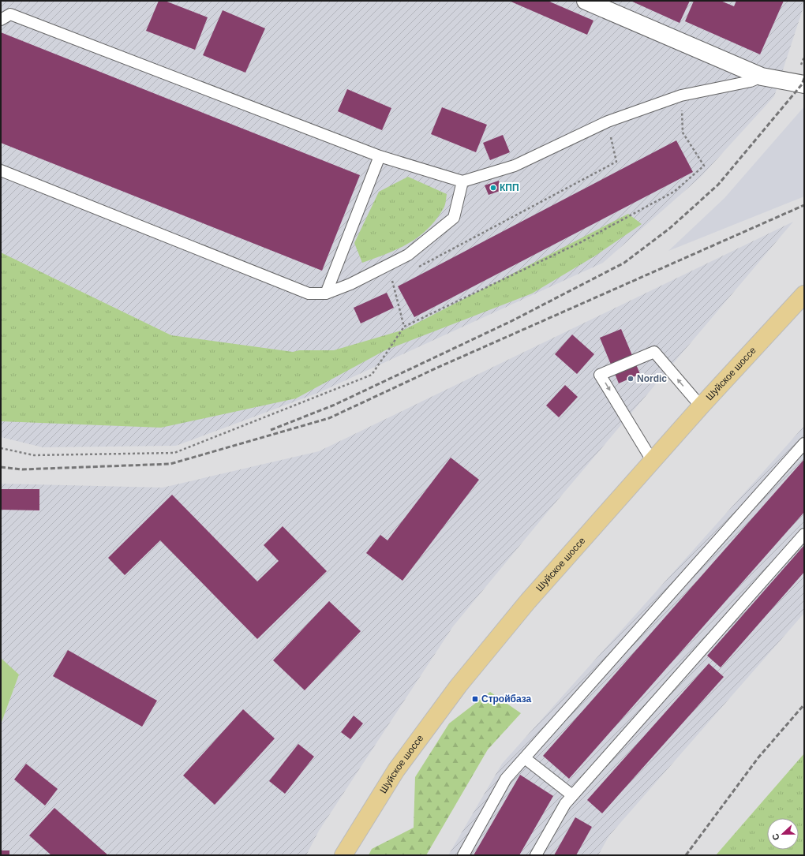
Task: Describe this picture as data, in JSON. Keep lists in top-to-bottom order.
{
  "streets": {
    "main road": ["Шуйское шоссе"]
  },
  "places": {
    "other": ["КПП", "Nordic"],
    "transit": ["Стройбаза"]
  },
  "north": "left"
}
